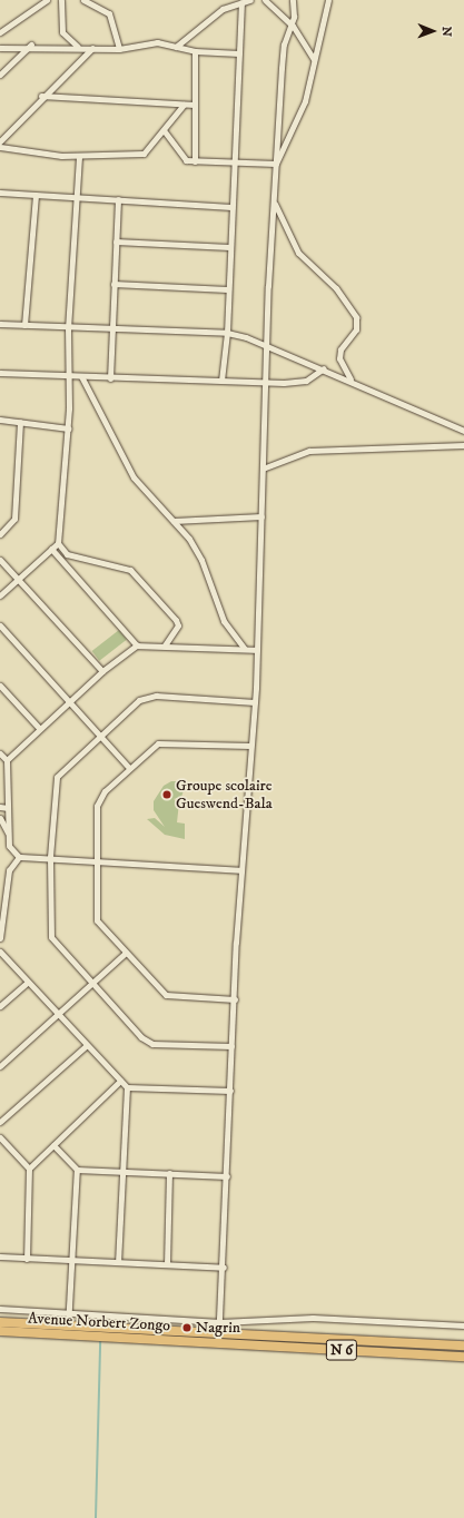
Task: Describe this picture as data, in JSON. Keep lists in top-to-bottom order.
{
  "streets": {
    "main road": ["Avenue Norbert Zongo", "N 6"]
  },
  "places": ["Groupe scolaire Gueswend-Bala", "Nagrin"],
  "north": "right"
}
